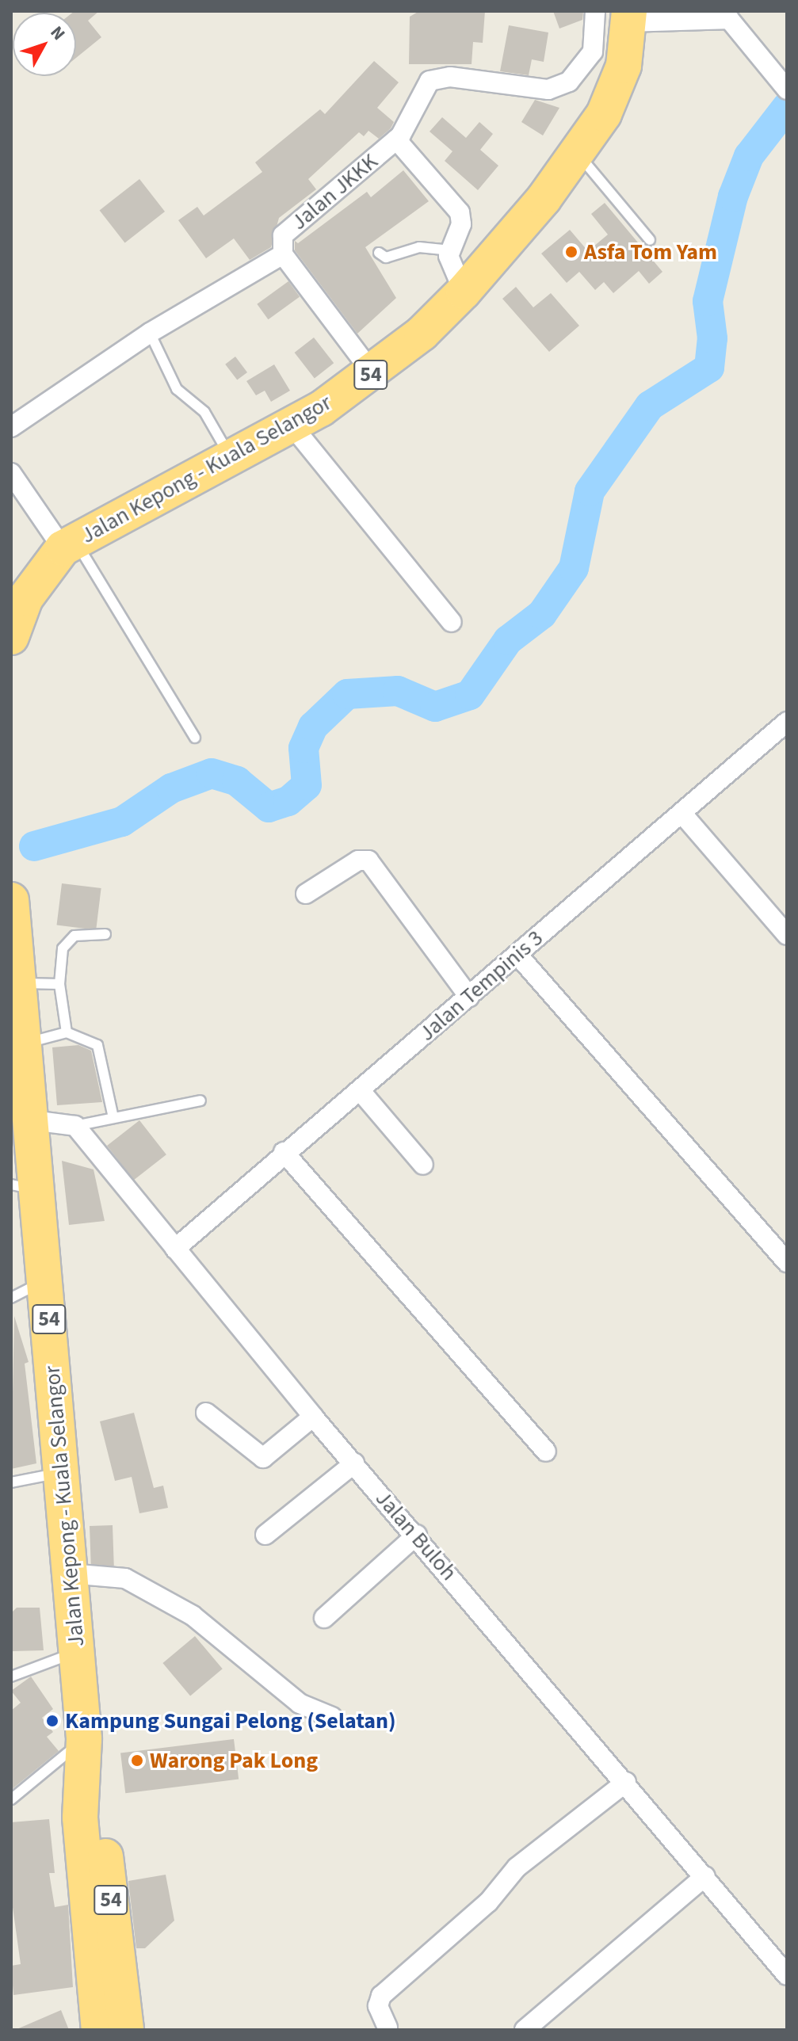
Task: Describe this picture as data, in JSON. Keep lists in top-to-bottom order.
{
  "streets": {
    "highway": ["54", "Jalan Kepong - Kuala Selangor"],
    "street": ["Jalan JKKK", "Jalan Tempinis 3", "Jalan Buloh"]
  },
  "crossings": [
    ["Jalan Tempinis 3", "Jalan Buloh"]
  ],
  "places": ["Asfa Tom Yam", "Kampung Sungai Pelong (Selatan)", "Warong Pak Long"],
  "north": "top right"
}
